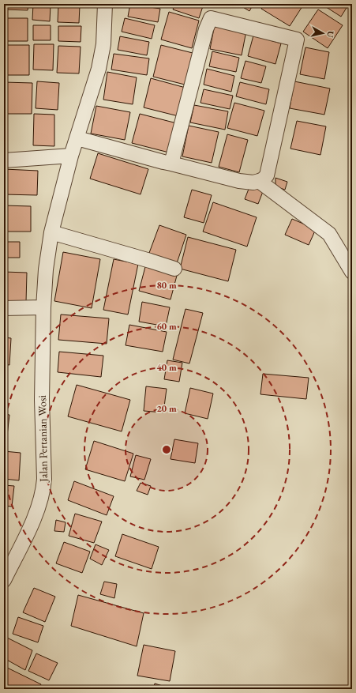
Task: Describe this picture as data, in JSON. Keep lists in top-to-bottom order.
{
  "streets": {
    "street": ["Jalan Pertanian Wosi"]
  },
  "north": "right",
  "rings": [
    "80 m",
    "60 m",
    "40 m",
    "20 m"
  ]
}
